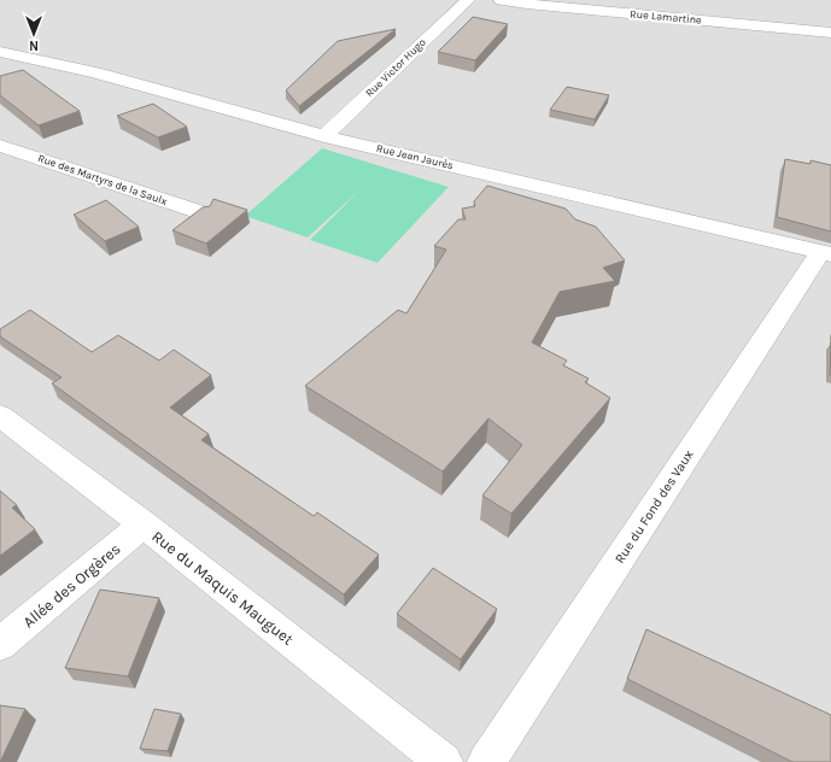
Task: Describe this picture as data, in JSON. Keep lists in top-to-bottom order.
{
  "streets": {
    "street": [
      "Rue Lamartine",
      "Rue Victor Hugo",
      "Rue Jean Jaurès",
      "Rue des Martyrs de la Saulx",
      "Rue du Fond des Vaux",
      "Allée des Orgères",
      "Rue du Maquis Mauguet"
    ]
  },
  "crossings": [
    ["Rue Victor Hugo", "Rue Jean Jaurès"],
    ["Rue Jean Jaurès", "Rue du Fond des Vaux"],
    ["Allée des Orgères", "Rue du Maquis Mauguet"]
  ],
  "north": "bottom"
}
